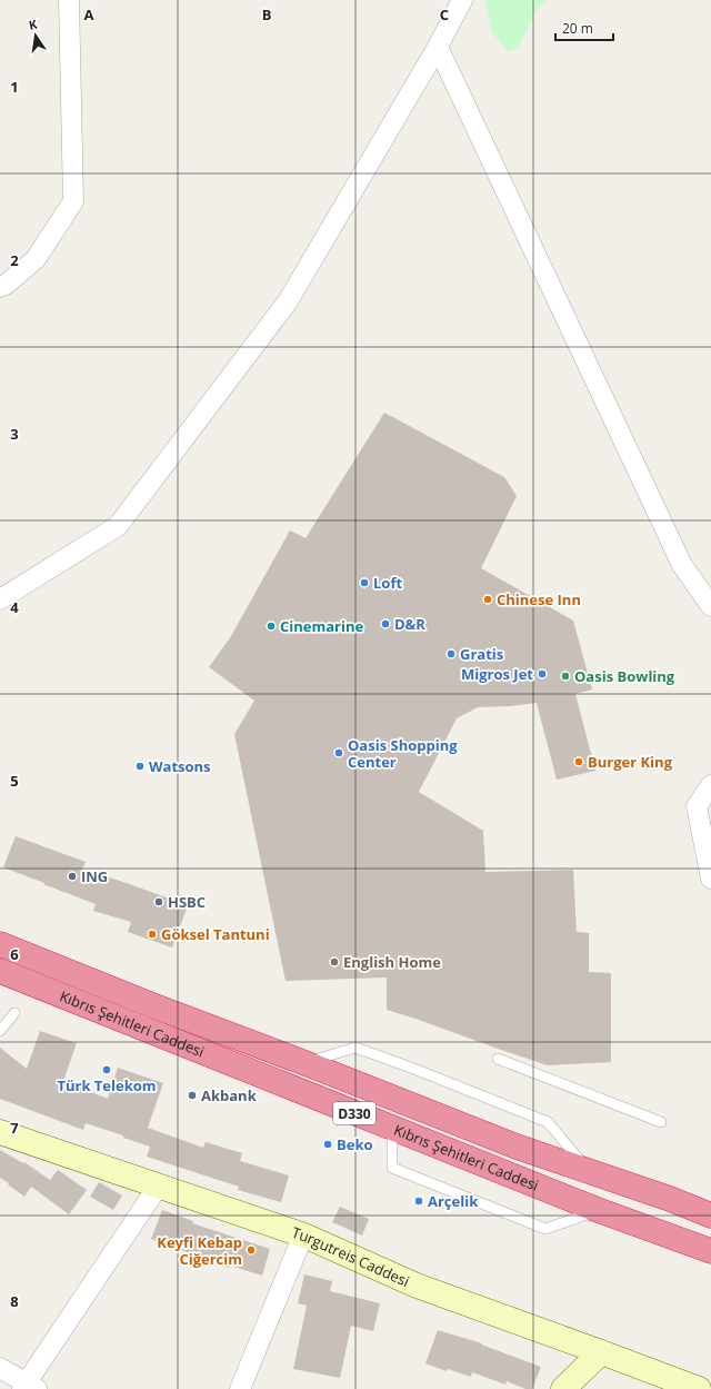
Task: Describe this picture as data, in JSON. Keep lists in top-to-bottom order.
{
  "streets": {
    "highway": ["Kıbrıs Şehitleri Caddesi", "D330"],
    "street": ["Turgutreis Caddesi"]
  },
  "places": [
    "Loft",
    "Chinese Inn",
    "D&R",
    "Cinemarine",
    "Gratis",
    "Migros Jet",
    "Oasis Bowling",
    "Oasis Shopping Center",
    "Burger King",
    "Watsons",
    "ING",
    "HSBC",
    "Göksel Tantuni",
    "English Home",
    "Türk Telekom",
    "Akbank",
    "Beko",
    "Arçelik",
    "Keyfi Kebap Ciğercim"
  ],
  "scale_bar": "20 m",
  "north": "top",
  "grid": {
    "columns": ["A", "B", "C"],
    "rows": [
      "1",
      "2",
      "3",
      "4",
      "5",
      "6",
      "7",
      "8"
    ]
  }
}
